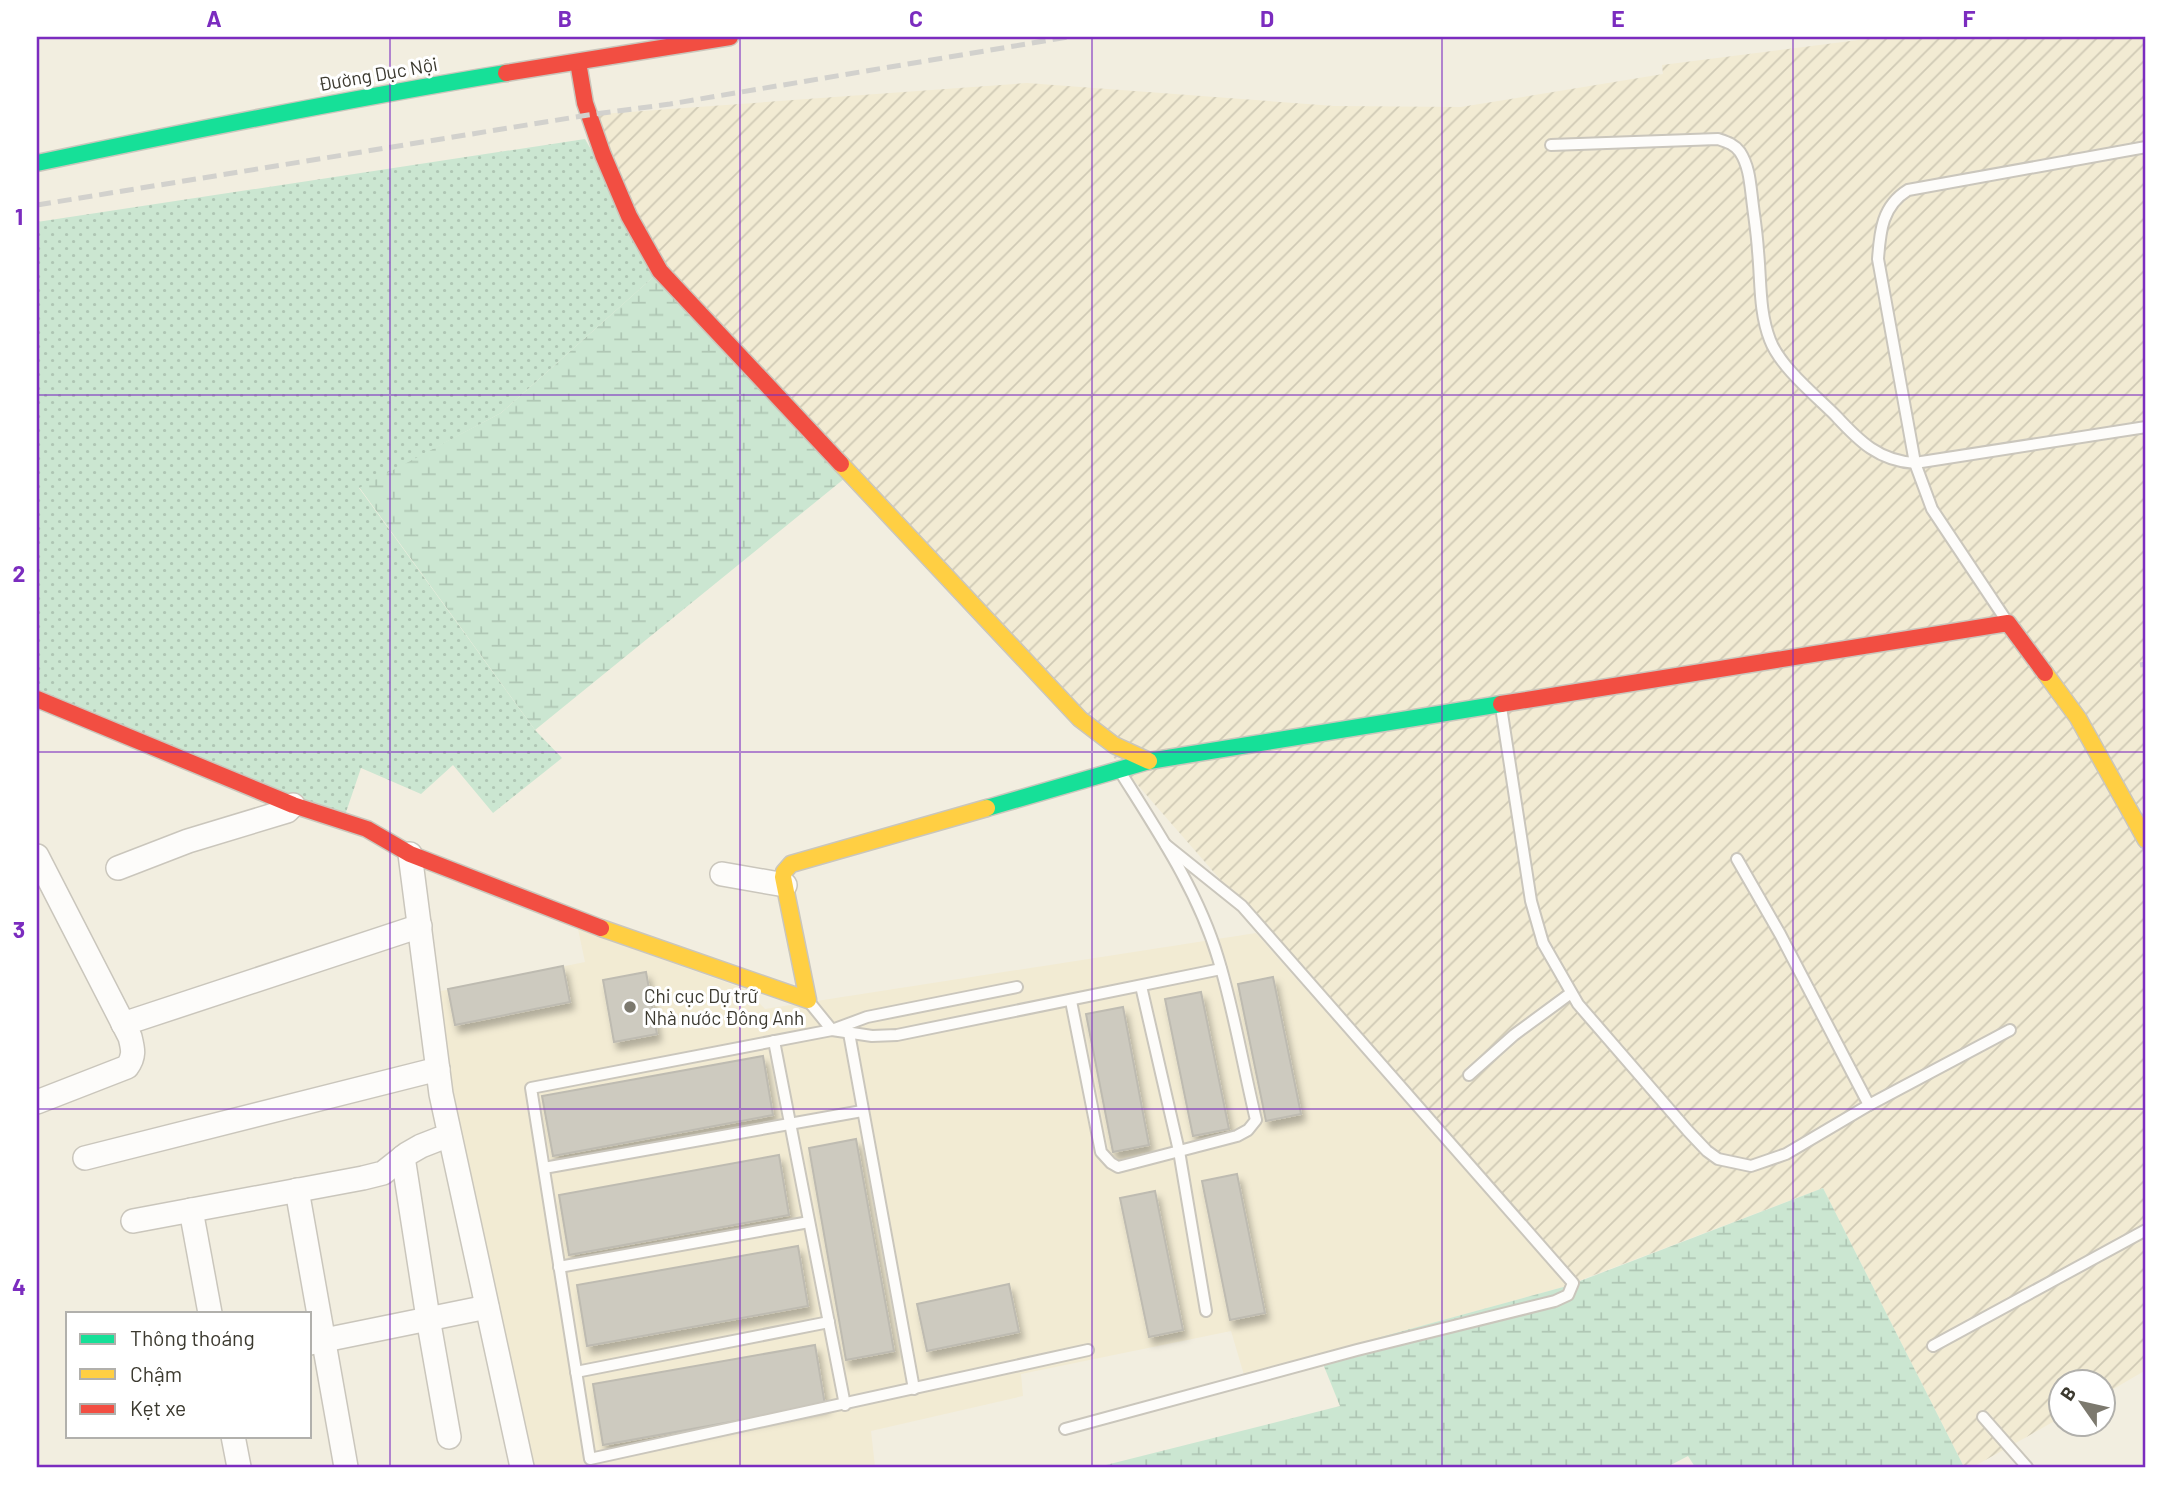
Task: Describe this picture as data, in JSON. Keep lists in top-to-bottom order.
{
  "streets": {
    "street": ["Đường Dục Nội"]
  },
  "places": ["Chi cục Dự trữ Nhà nước Đông Anh"],
  "legend": ["Thông thoáng", "Chậm", "Kẹt xe"],
  "north": "top left",
  "grid": {
    "columns": [
      "A",
      "B",
      "C",
      "D",
      "E",
      "F"
    ],
    "rows": [
      "1",
      "2",
      "3",
      "4"
    ]
  }
}
